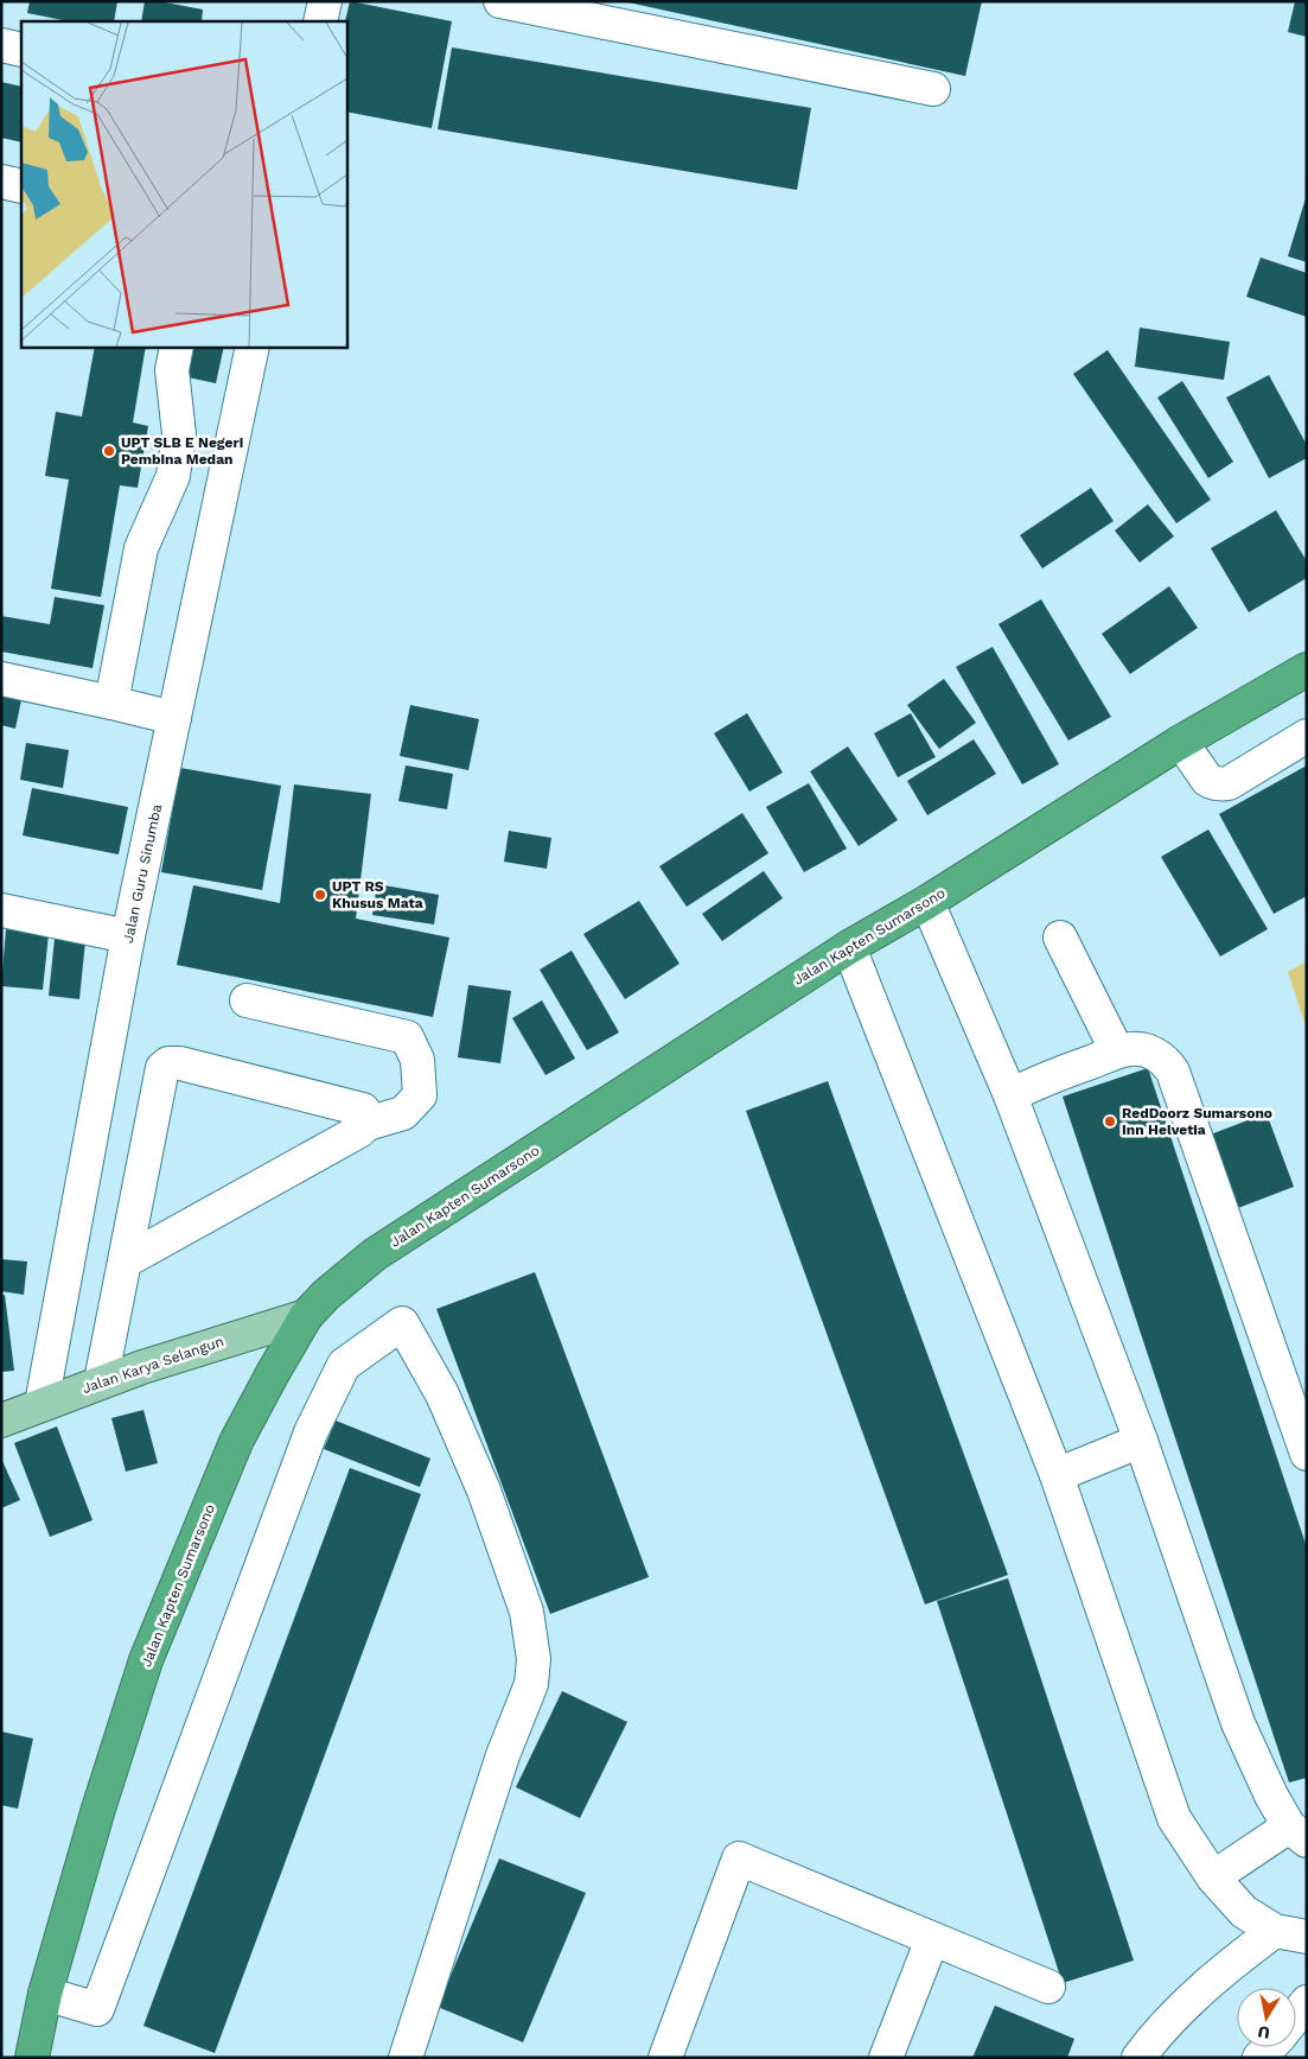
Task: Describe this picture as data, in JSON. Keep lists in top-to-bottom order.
{
  "streets": {
    "highway": ["Jalan Kapten Sumarsono"],
    "main road": ["Jalan Karya Selangun"],
    "street": ["Jalan Guru Sinumba"]
  },
  "crossings": [
    ["Jalan Guru Sinumba", "Jalan Karya Selangun"],
    ["Jalan Kapten Sumarsono", "Jalan Karya Selangun"]
  ],
  "places": ["UPT SLB E Negeri Pembina Medan", "UPT RS Khusus Mata", "RedDoorz Sumarsono Inn Helvetia"],
  "north": "bottom"
}
